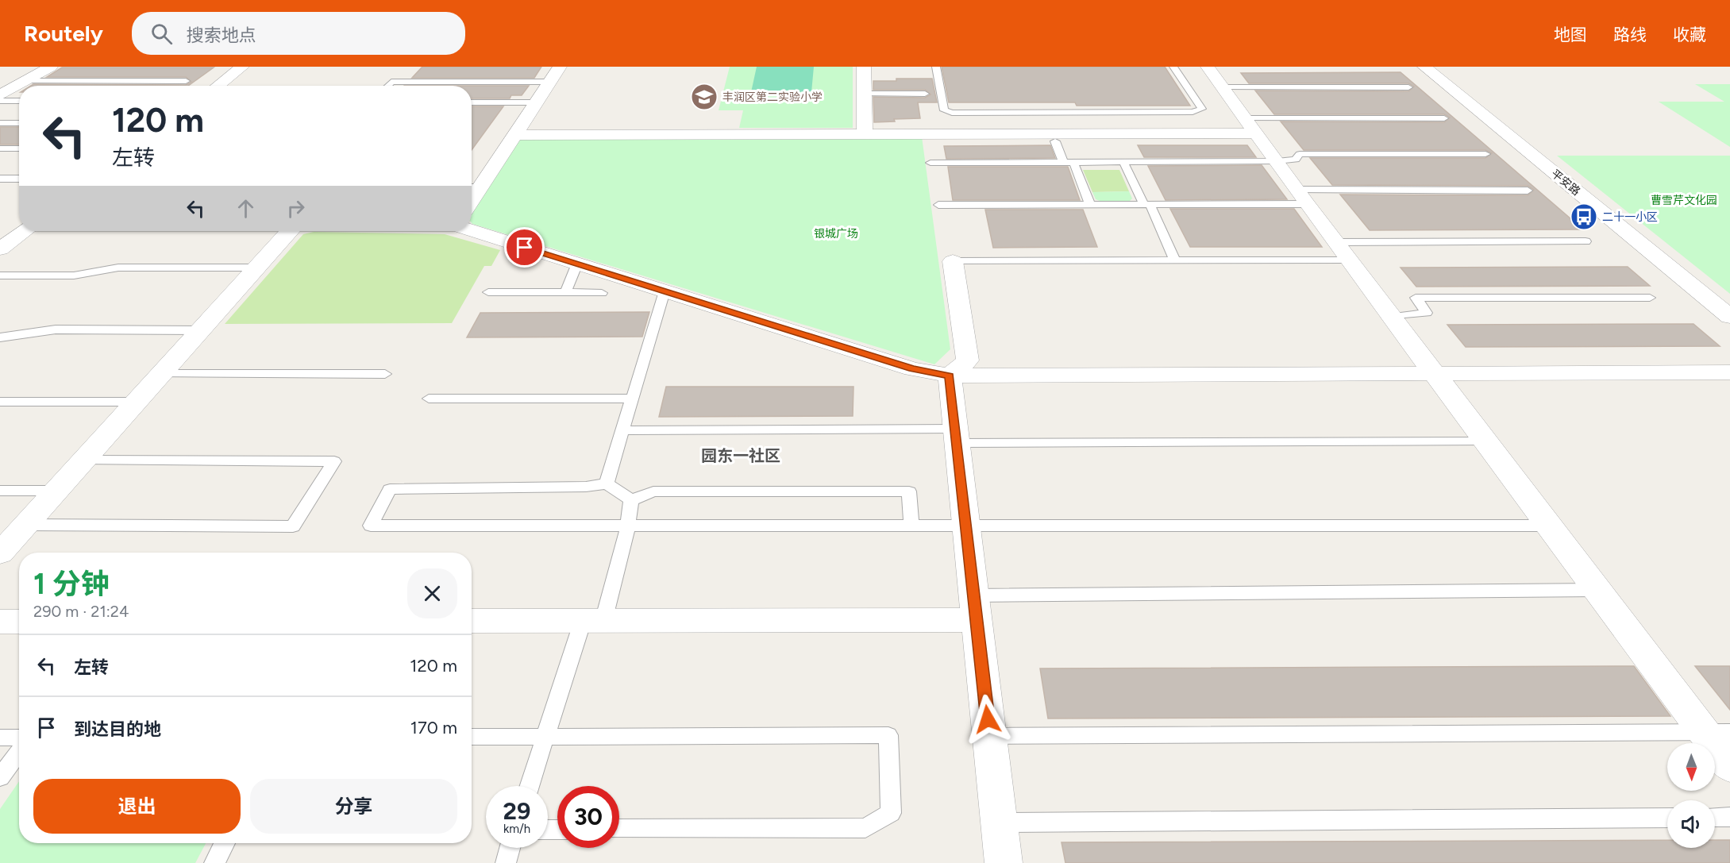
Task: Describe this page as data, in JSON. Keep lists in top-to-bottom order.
{
  "streets": {
    "street": ["平安路"]
  },
  "districts": ["园东一社区"],
  "parks": ["曹雪芹文化园", "银城广场"],
  "places": {
    "school or university": ["丰润区第二实验小学"],
    "bus stop": ["二十一小区"]
  },
  "north": "bottom",
  "page": {
    "header": "Routely",
    "search": "搜索地点",
    "nav": ["地图", "路线", "收藏"],
    "turn": ["120 m", "左转"],
    "heading": ["1 分钟", "290 m · 21:24"],
    "list": [
      {
        "name": "左转",
        "value": "120 m"
      },
      {
        "name": "到达目的地",
        "value": "170 m"
      }
    ],
    "buttons": ["退出", "分享"],
    "speed": "29 km/h",
    "limit": "30"
  }
}
